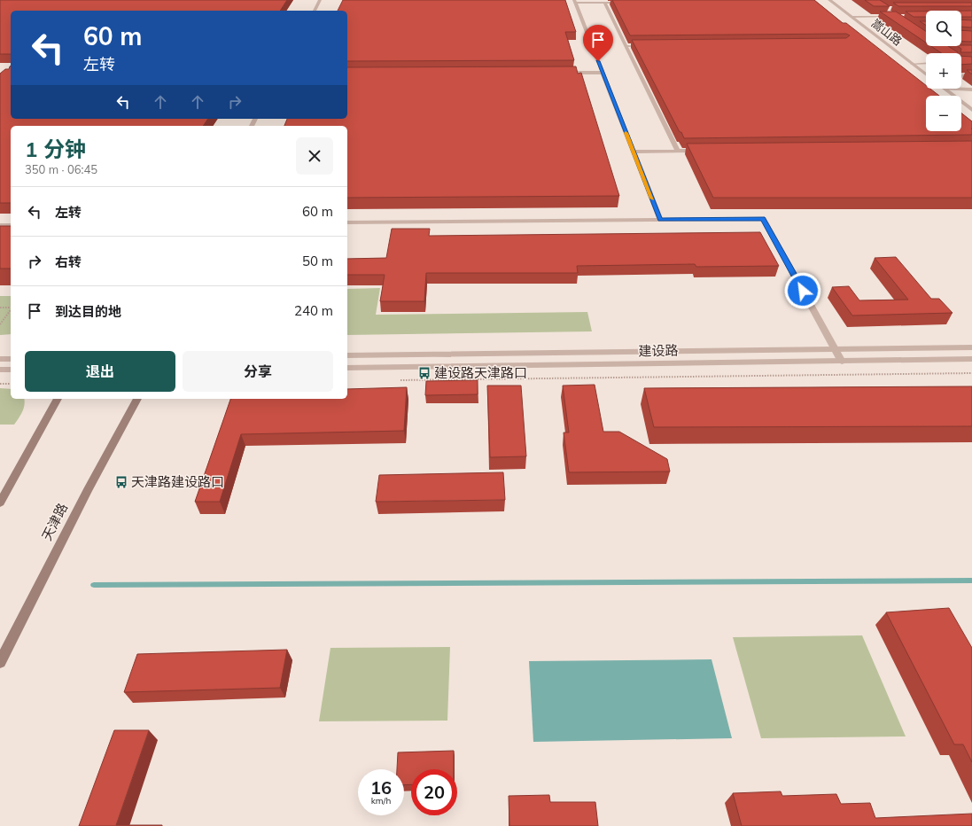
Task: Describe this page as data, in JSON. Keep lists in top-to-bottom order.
{
  "streets": {
    "main road": ["天津路"],
    "street": ["嵩山路", "建设路"]
  },
  "places": {
    "bus stop": ["建设路天津路口", "天津路建设路口"]
  },
  "page": {
    "map_buttons": ["+", "−"],
    "turn": ["60 m", "左转"],
    "heading": ["1 分钟", "350 m · 06:45"],
    "list": [
      {
        "name": "左转",
        "value": "60 m"
      },
      {
        "name": "右转",
        "value": "50 m"
      },
      {
        "name": "到达目的地",
        "value": "240 m"
      }
    ],
    "buttons": ["退出", "分享"],
    "speed": "16 km/h",
    "limit": "20"
  }
}
